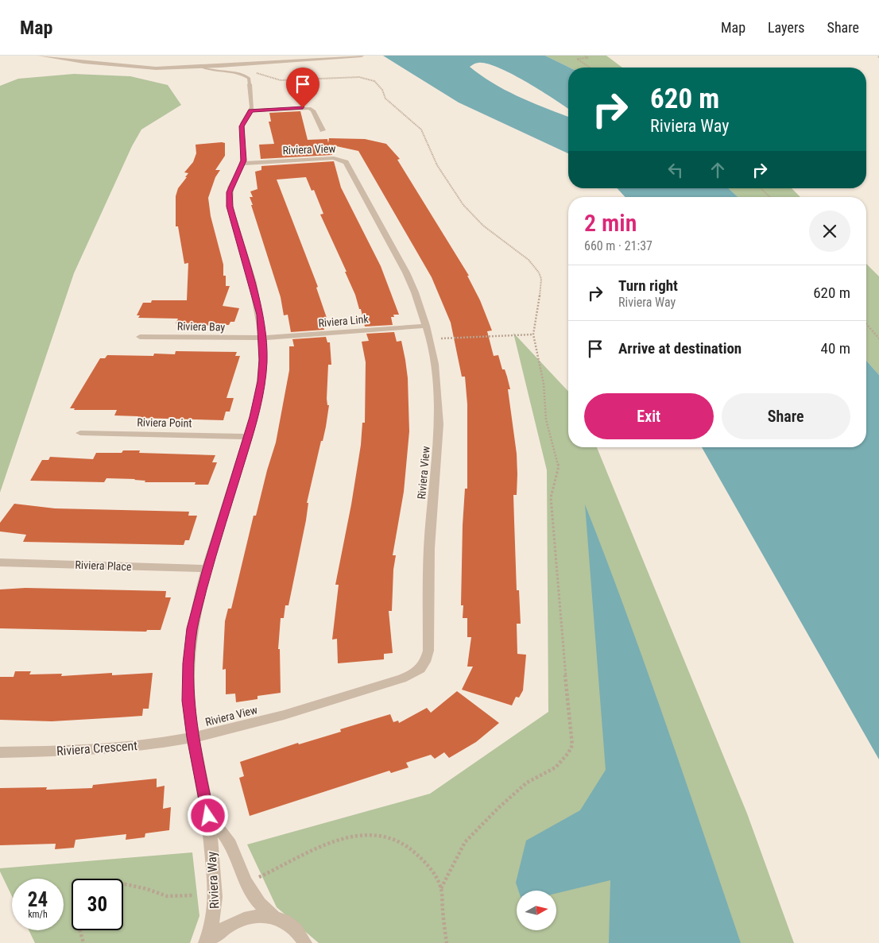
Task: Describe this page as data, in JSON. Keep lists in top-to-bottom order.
{
  "streets": {
    "street": [
      "Riviera View",
      "Riviera Link",
      "Riviera Bay",
      "Riviera Point",
      "Riviera Place",
      "Riviera Crescent",
      "Riviera Way"
    ]
  },
  "crossings": [
    ["Riviera View", "Riviera Link"],
    ["Riviera View", "Riviera Crescent"],
    ["Riviera View", "Riviera Way"],
    ["Riviera Link", "Riviera Bay"],
    ["Riviera Link", "Riviera Way"],
    ["Riviera Bay", "Riviera Way"],
    ["Riviera Point", "Riviera Way"],
    ["Riviera Place", "Riviera Way"],
    ["Riviera Crescent", "Riviera Way"]
  ],
  "north": "right",
  "page": {
    "header": "Map",
    "nav": ["Map", "Layers", "Share"],
    "turn": ["620 m", "Riviera Way"],
    "heading": ["2 min", "660 m · 21:37"],
    "list": [
      {
        "name": "Turn right",
        "note": "Riviera Way",
        "value": "620 m"
      },
      {
        "name": "Arrive at destination",
        "value": "40 m"
      }
    ],
    "buttons": ["Exit", "Share"],
    "speed": "24 km/h",
    "limit": "30"
  }
}
